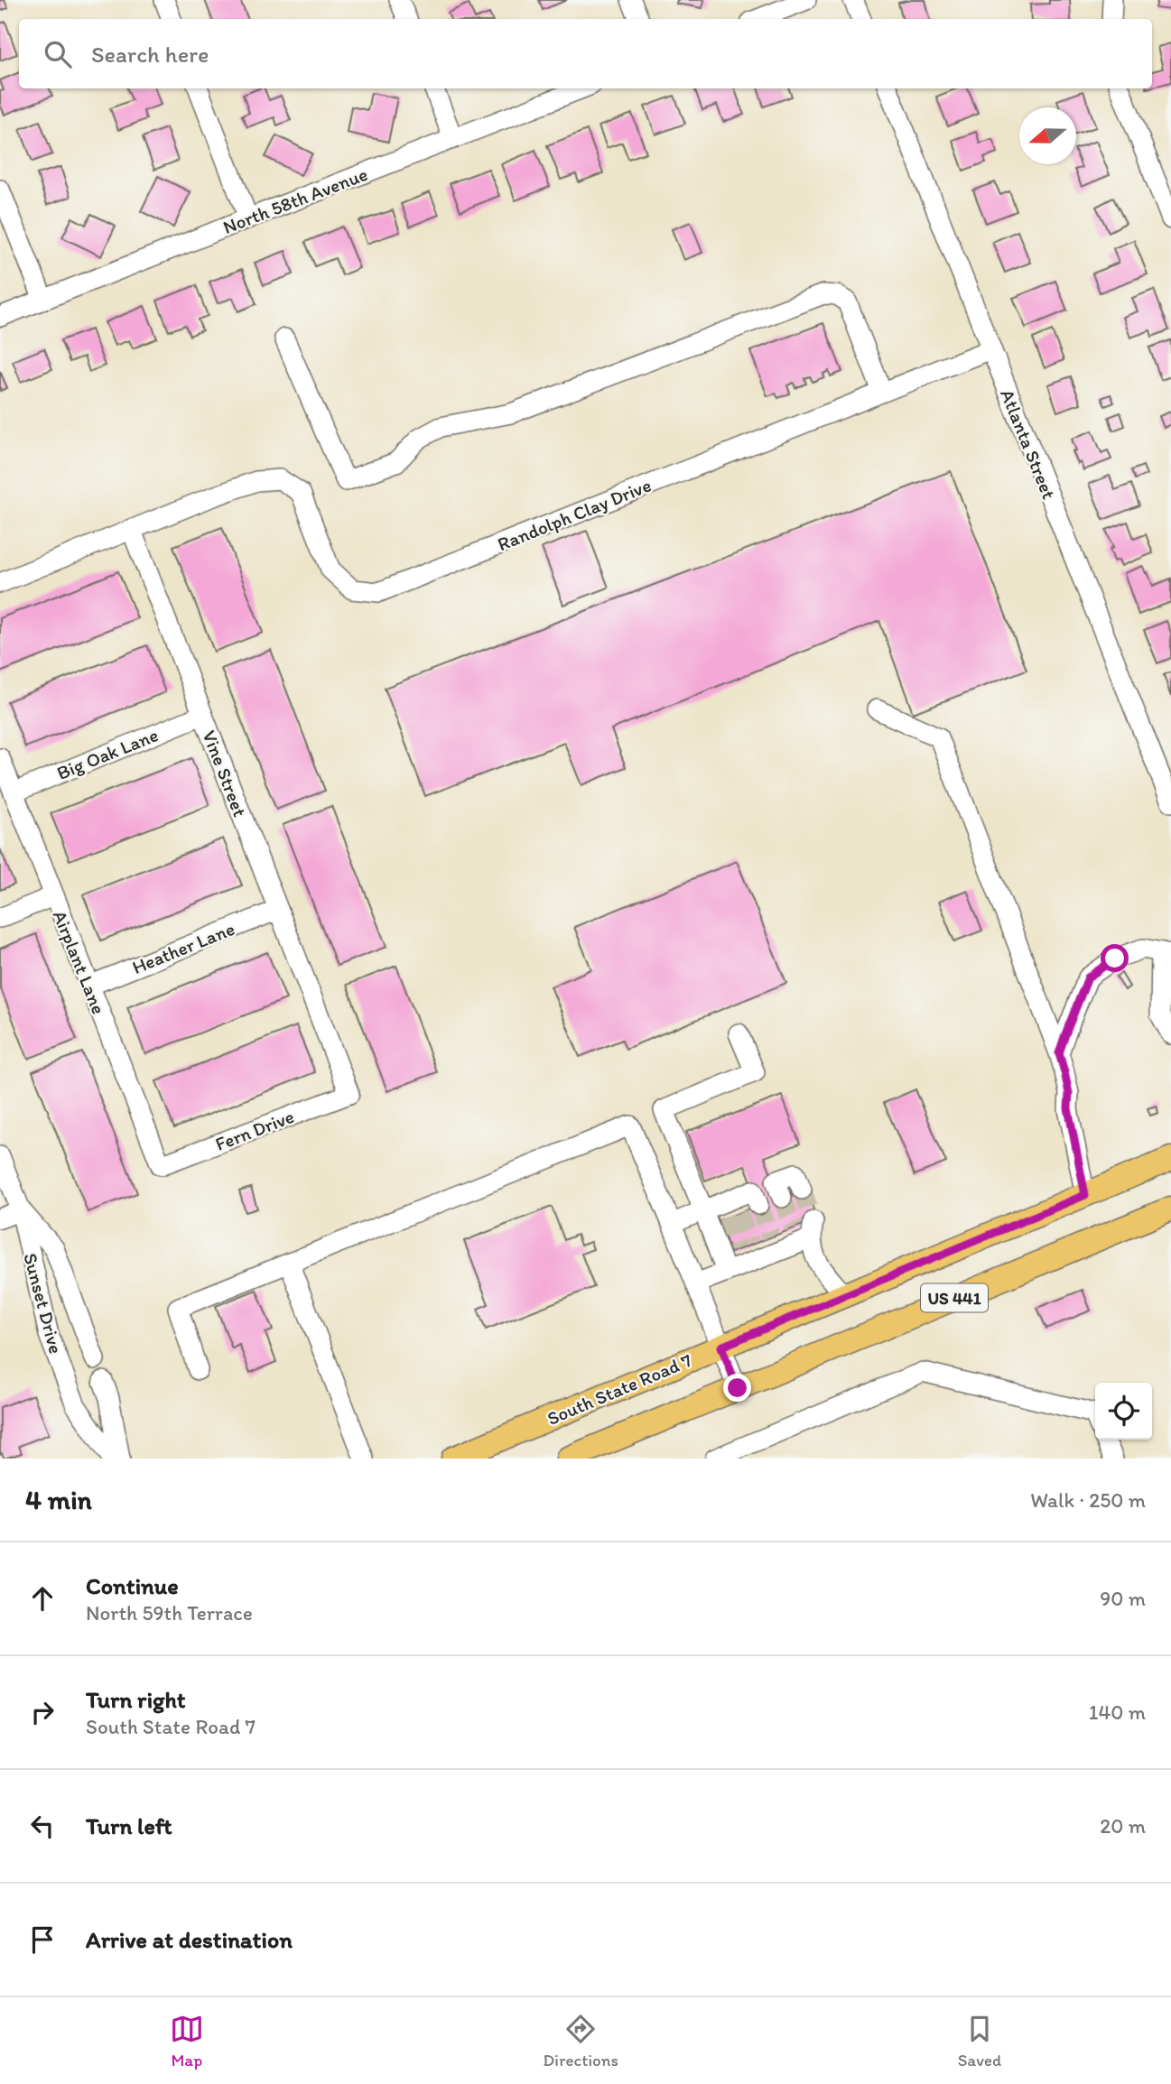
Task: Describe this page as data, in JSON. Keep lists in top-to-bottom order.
{
  "streets": {
    "main road": ["US 441", "South State Road 7"],
    "street": [
      "North 58th Avenue",
      "Atlanta Street",
      "Randolph Clay Drive",
      "Big Oak Lane",
      "Vine Street",
      "Heather Lane",
      "Airplant Lane",
      "Fern Drive",
      "Sunset Drive"
    ]
  },
  "crossings": [
    ["Atlanta Street", "Randolph Clay Drive"],
    ["Randolph Clay Drive", "Vine Street"],
    ["Big Oak Lane", "Vine Street"],
    ["Big Oak Lane", "Airplant Lane"],
    ["Vine Street", "Heather Lane"],
    ["Vine Street", "Fern Drive"],
    ["Heather Lane", "Airplant Lane"],
    ["Airplant Lane", "Fern Drive"]
  ],
  "north": "left",
  "page": {
    "search": "Search here",
    "heading": ["4 min", "Walk · 250 m"],
    "list": [
      ["Continue", "North 59th Terrace", "90 m"],
      ["Turn right", "South State Road 7", "140 m"],
      ["Turn left", "20 m"],
      "Arrive at destination"
    ],
    "nav": ["Map", "Directions", "Saved"]
  }
}
